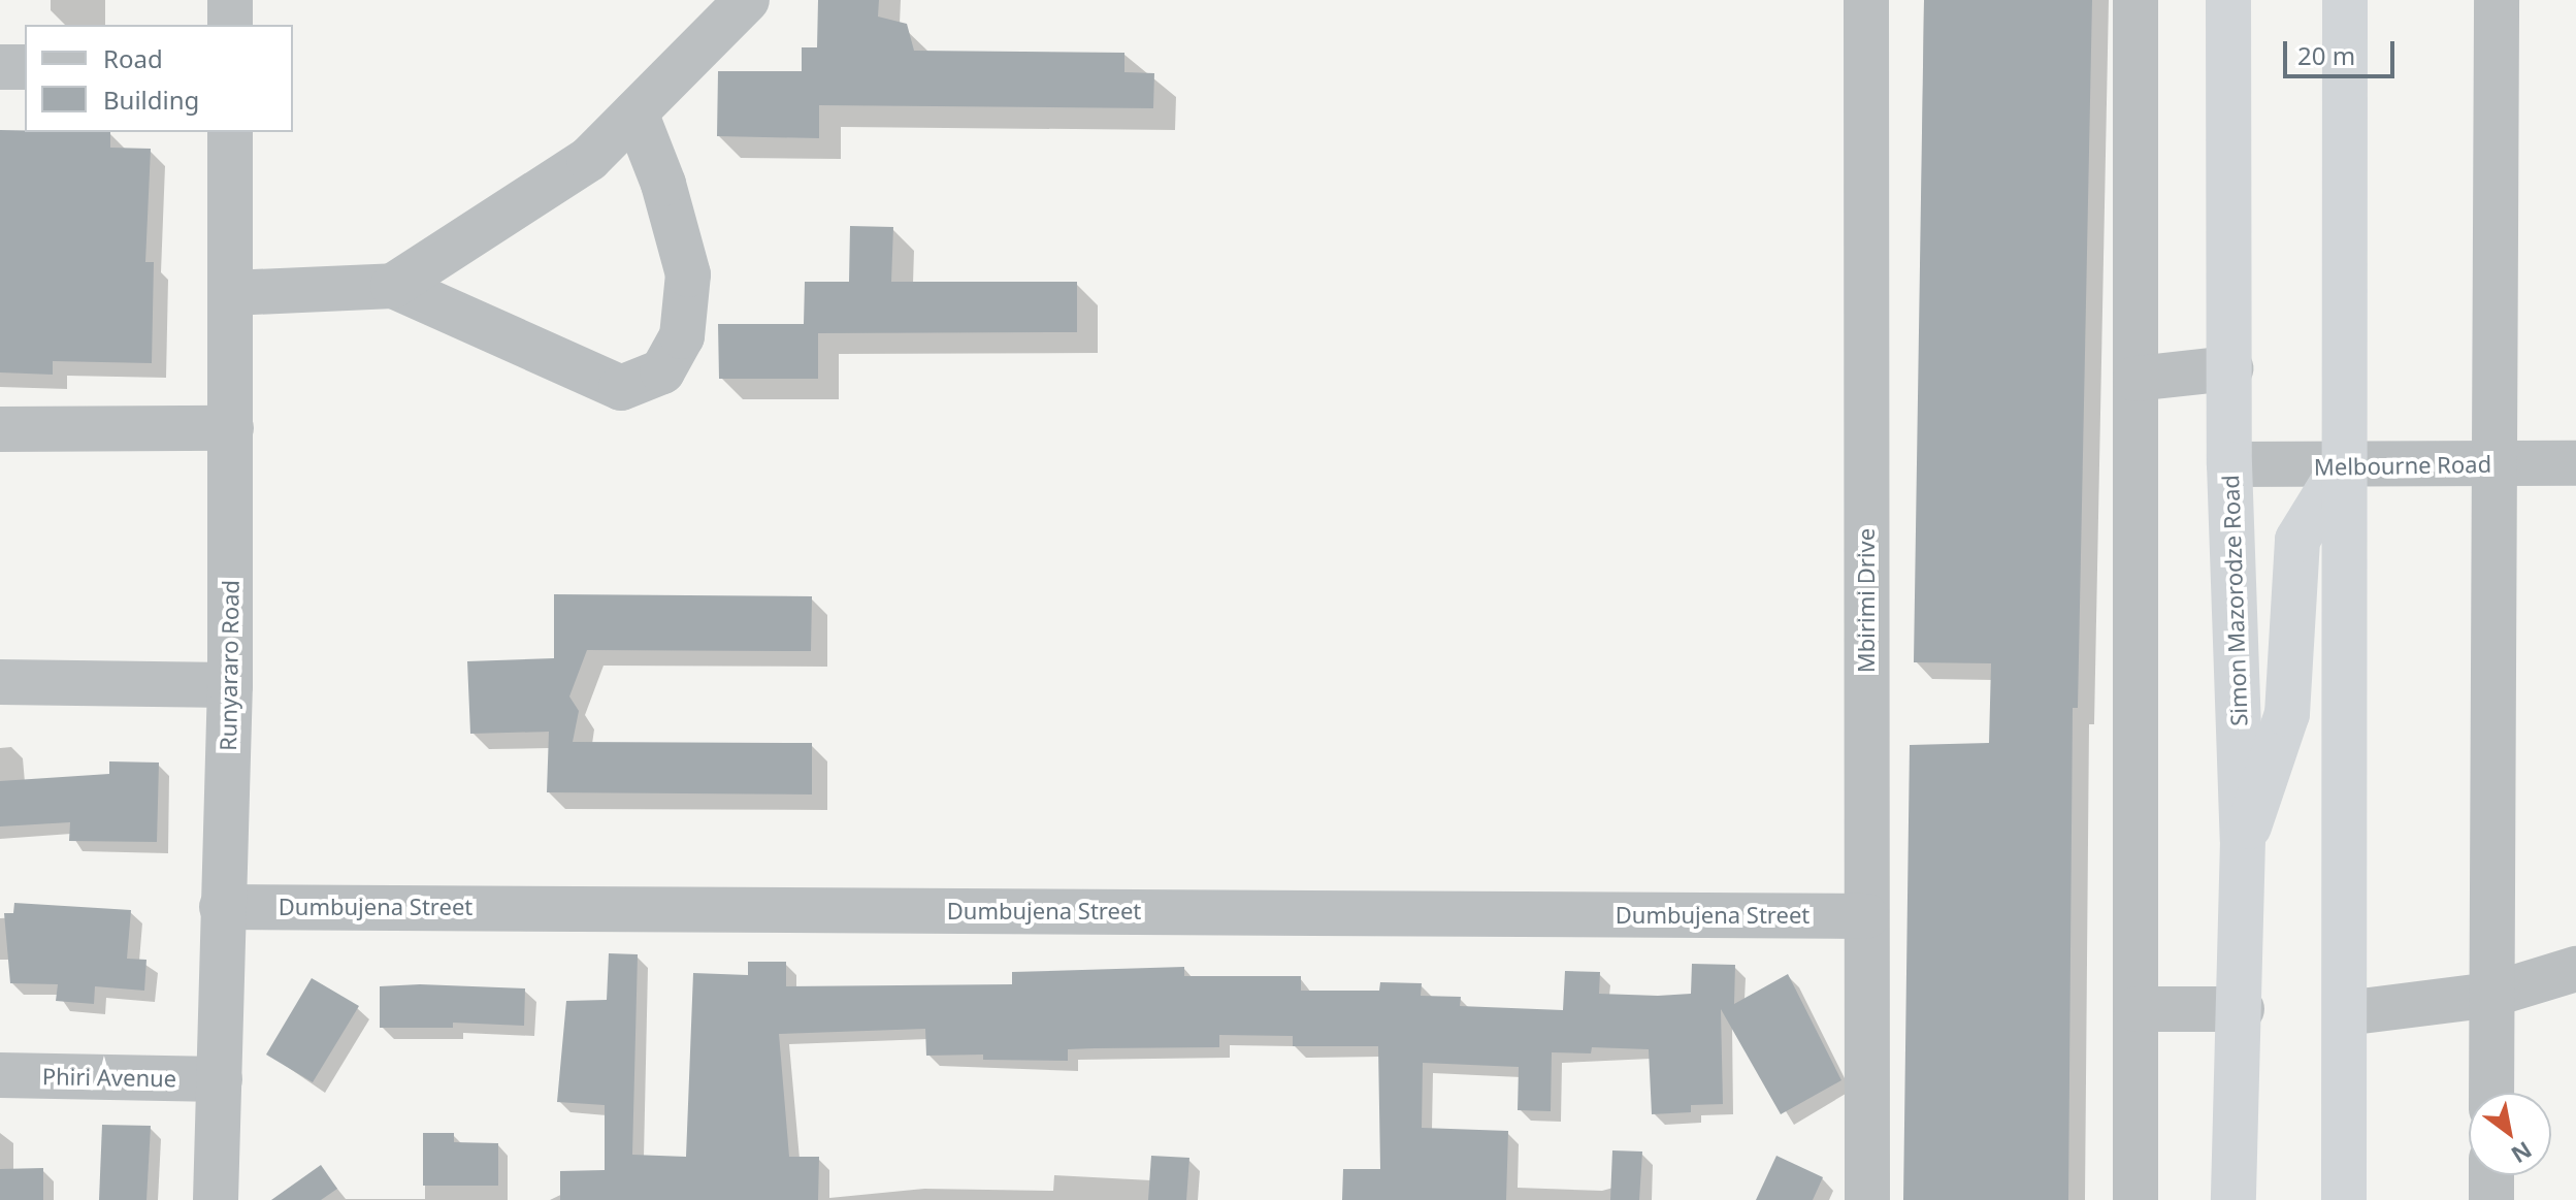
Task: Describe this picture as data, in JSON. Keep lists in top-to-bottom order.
{
  "streets": {
    "highway": ["Simon Mazorodze Road"],
    "street": [
      "Melbourne Road",
      "Mbirimi Drive",
      "Runyararo Road",
      "Dumbujena Street",
      "Phiri Avenue"
    ]
  },
  "crossings": [
    ["Melbourne Road", "Simon Mazorodze Road"],
    ["Mbirimi Drive", "Dumbujena Street"],
    ["Runyararo Road", "Dumbujena Street"],
    ["Runyararo Road", "Phiri Avenue"]
  ],
  "legend": ["Road", "Building"],
  "scale_bar": "20 m",
  "north": "bottom right"
}
